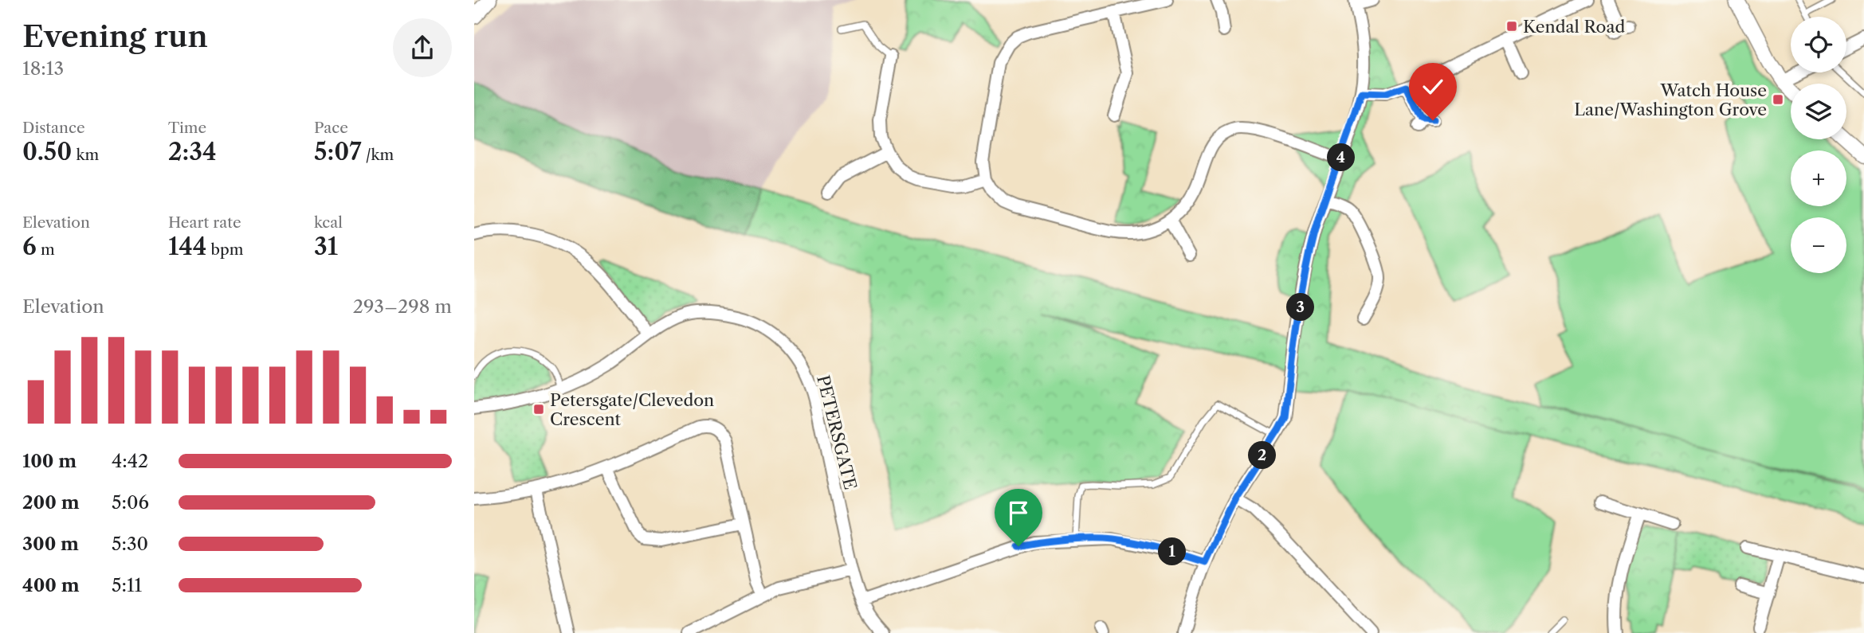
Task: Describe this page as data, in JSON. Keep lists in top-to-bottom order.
{
  "streets": {
    "street": ["PETERSGATE"]
  },
  "places": {
    "transit": ["Kendal Road", "Watch House Lane/Washington Grove", "Petersgate/Clevedon Crescent"]
  },
  "page": {
    "heading": ["Evening run", "18:13"],
    "map_buttons": ["+", "−"],
    "stats": [
      ["Distance", "0.50 km"],
      ["Time", "2:34"],
      ["Pace", "5:07 /km"],
      ["Elevation", "6 m"],
      ["Heart rate", "144 bpm"],
      ["kcal", "31"]
    ],
    "pins": [
      "4",
      "3",
      "2",
      "1"
    ],
    "chart": ["Elevation", "293–298 m"],
    "list": [
      {
        "name": "100 m",
        "note": "4:42"
      },
      {
        "name": "200 m",
        "note": "5:06"
      },
      {
        "name": "300 m",
        "note": "5:30"
      },
      {
        "name": "400 m",
        "note": "5:11"
      }
    ]
  }
}
